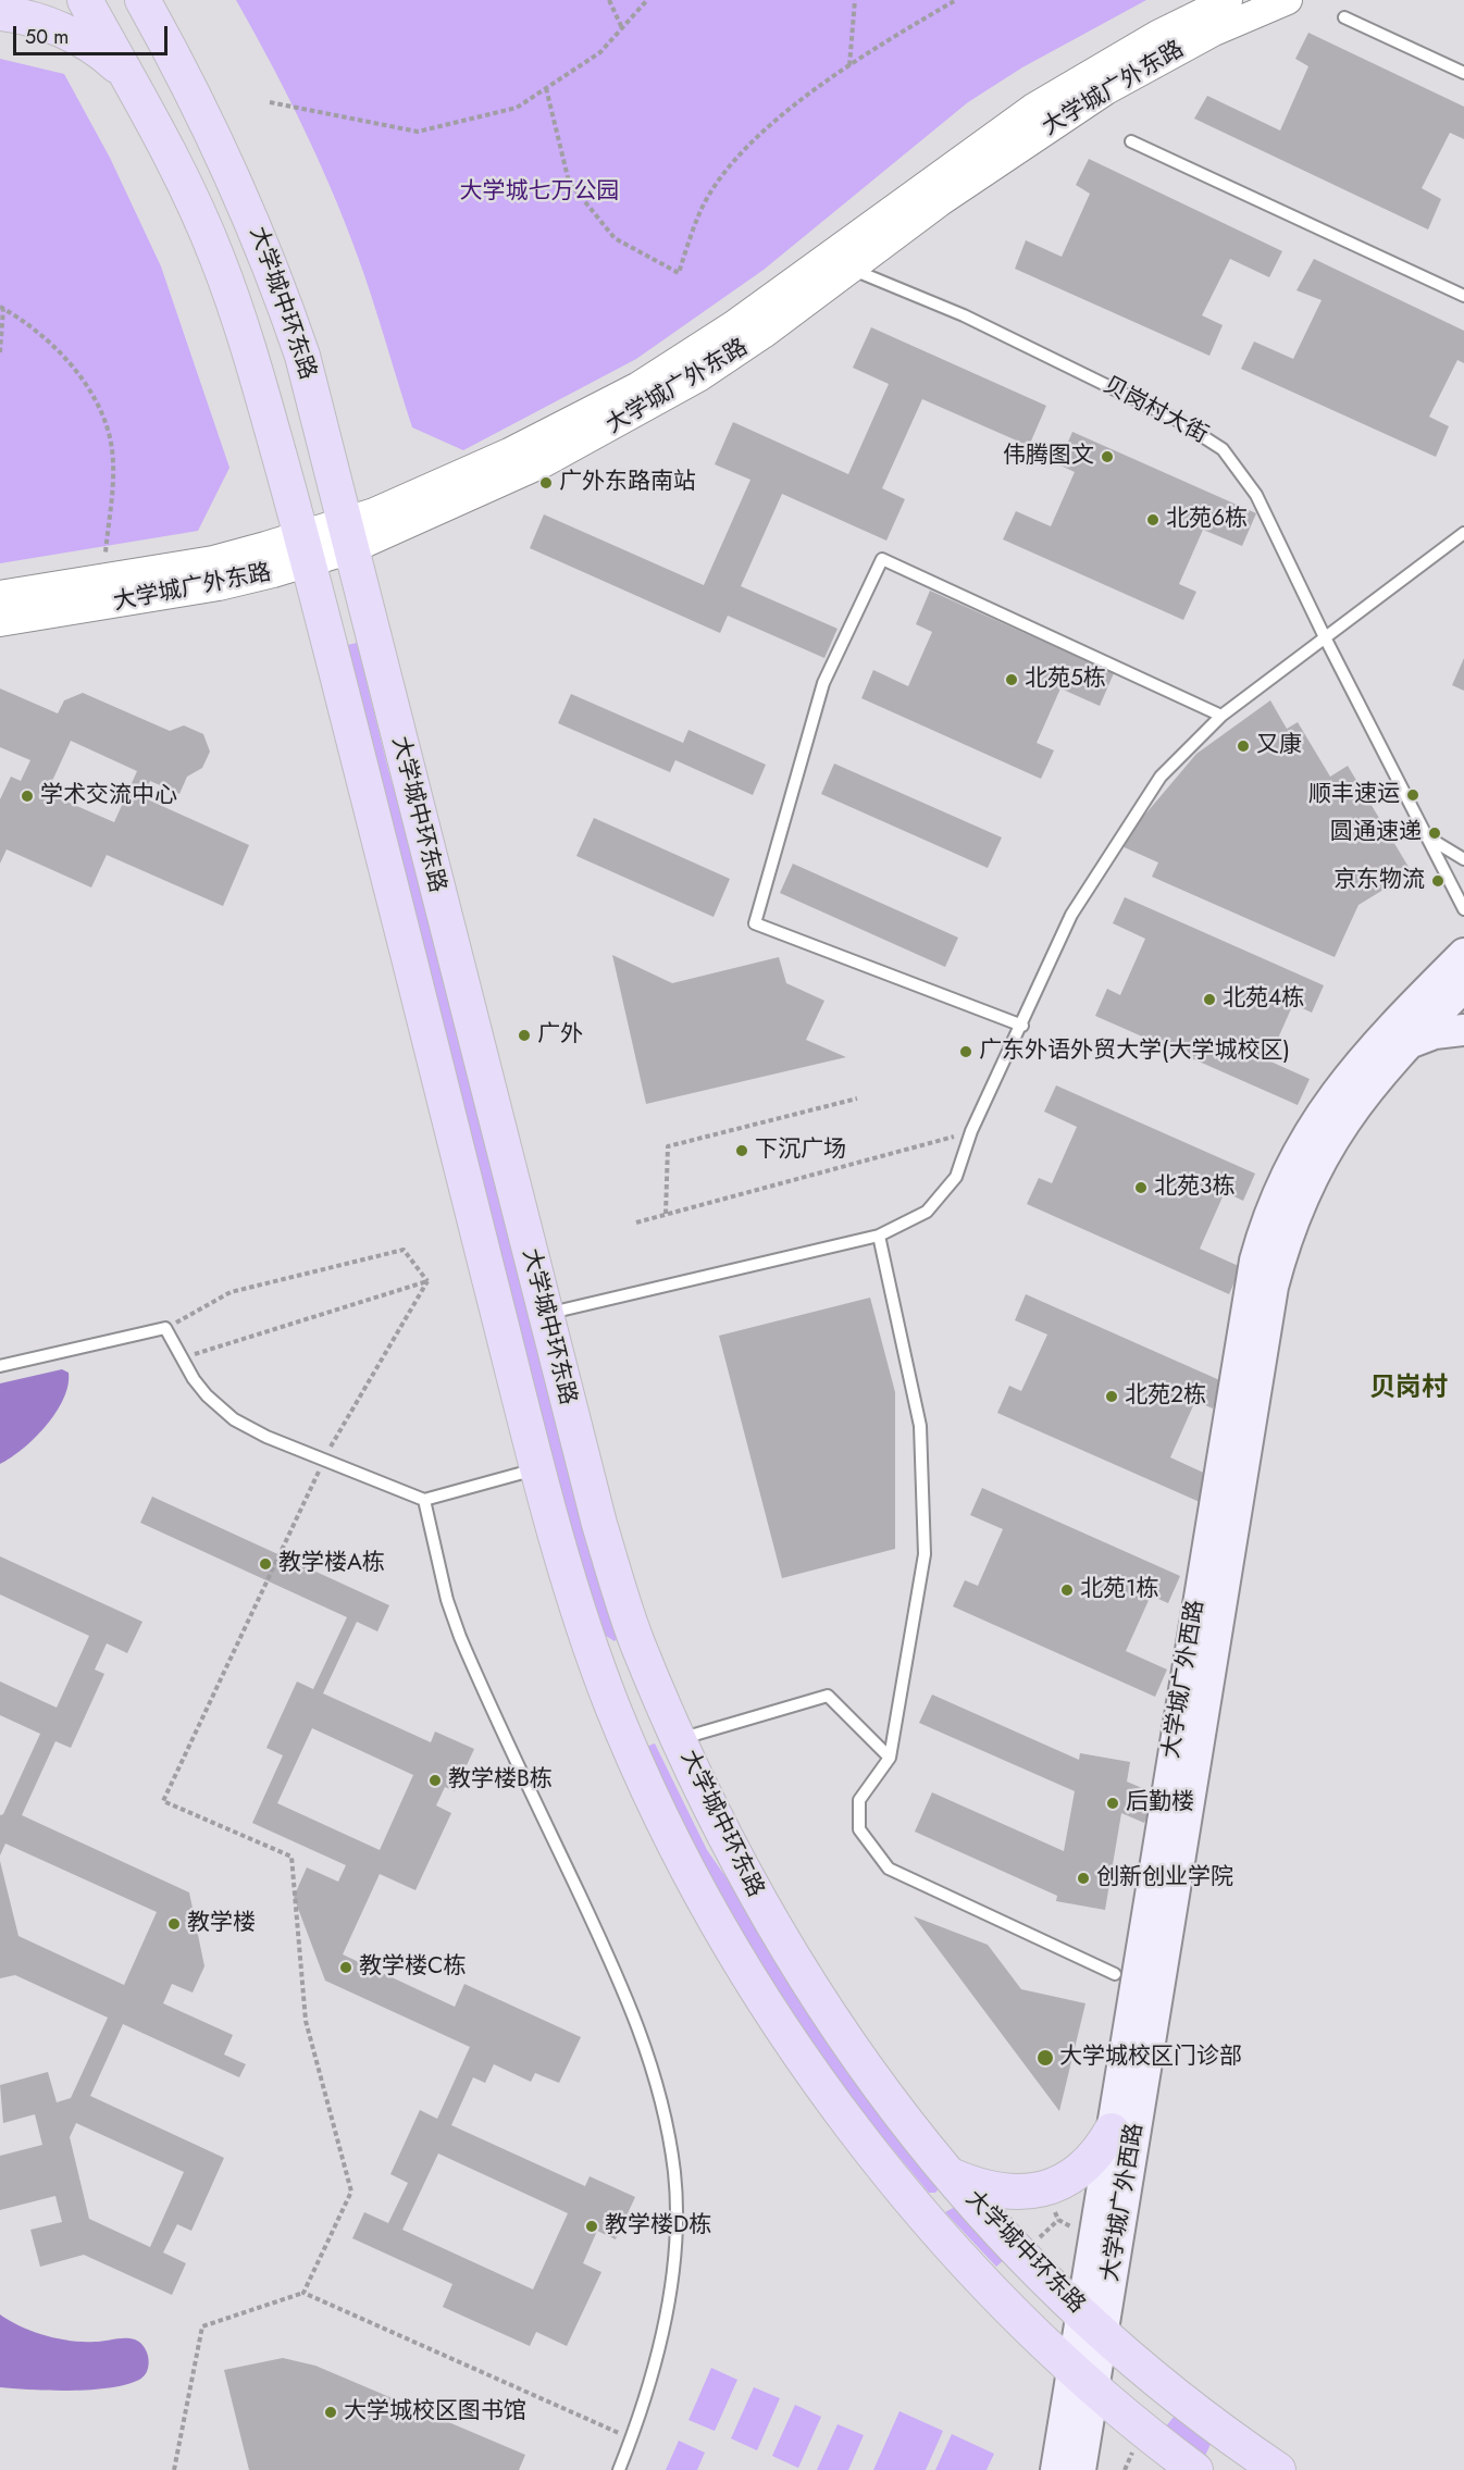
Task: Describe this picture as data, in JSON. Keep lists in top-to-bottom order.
{
  "streets": {
    "main road": ["大学城中环东路", "大学城广外西路"],
    "street": ["大学城广外东路"],
    "lane": ["贝岗村大街"]
  },
  "crossings": [
    ["大学城广外东路", "大学城中环东路"],
    ["大学城广外东路", "贝岗村大街"],
    ["大学城中环东路", "大学城广外西路"]
  ],
  "districts": ["贝岗村"],
  "parks": ["大学城七万公园"],
  "places": [
    "伟腾图文",
    "广外东路南站",
    "北苑6栋",
    "北苑5栋",
    "又康",
    "顺丰速运",
    "学术交流中心",
    "圆通速递",
    "京东物流",
    "北苑4栋",
    "广外",
    "广东外语外贸大学(大学城校区)",
    "下沉广场",
    "北苑3栋",
    "北苑2栋",
    "教学楼A栋",
    "北苑1栋",
    "教学楼B栋",
    "后勤楼",
    "创新创业学院",
    "教学楼",
    "教学楼C栋",
    "大学城校区门诊部",
    "教学楼D栋",
    "大学城校区图书馆"
  ],
  "scale_bar": "50 m"
}
